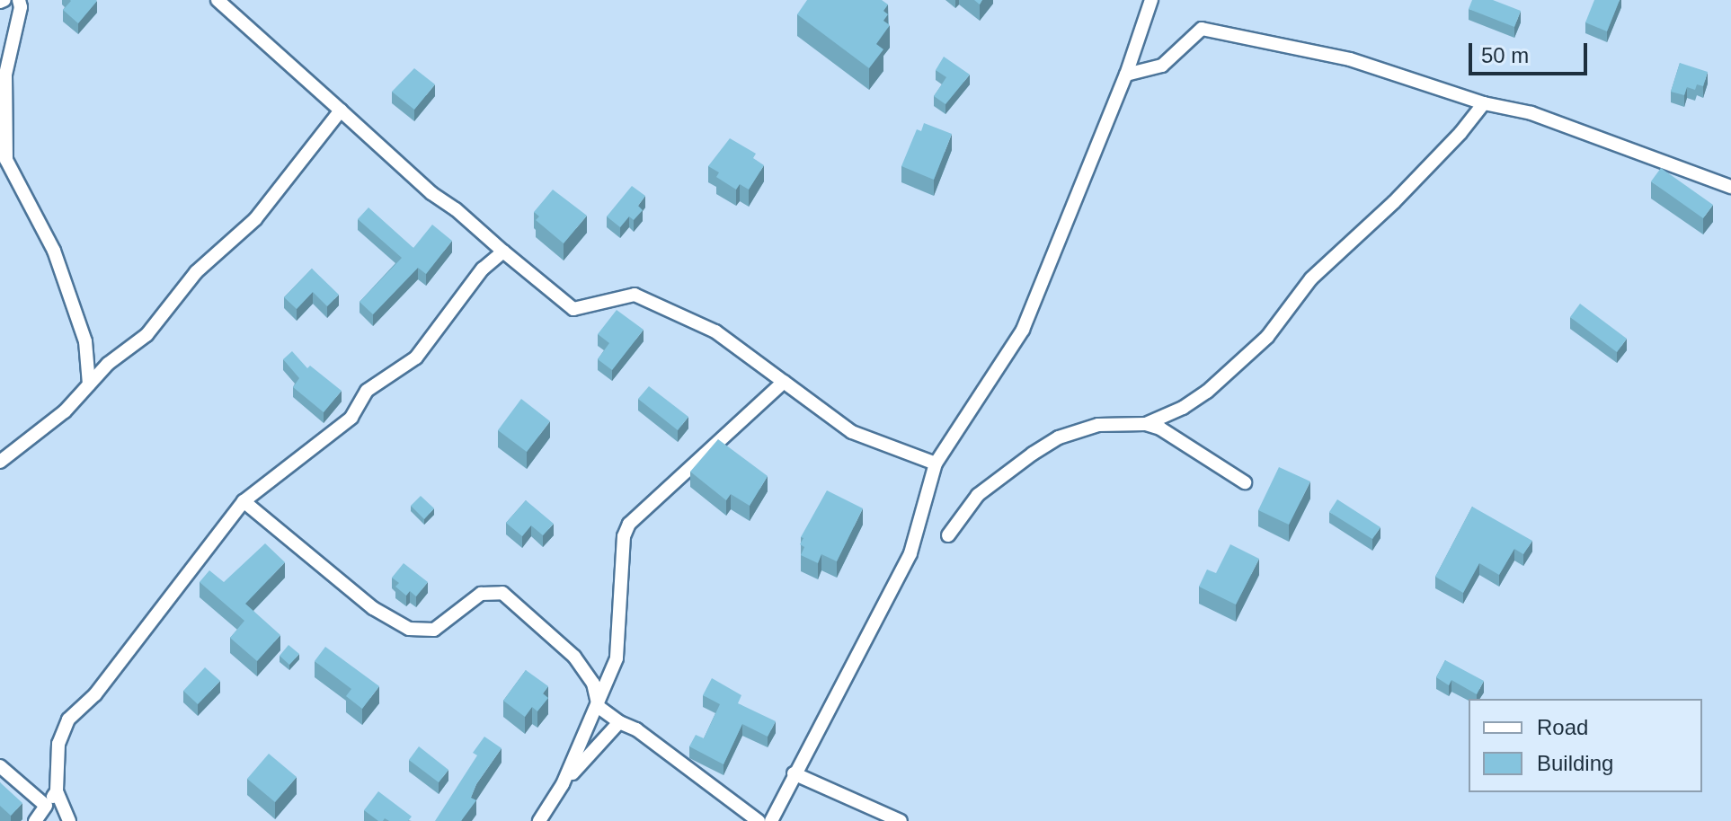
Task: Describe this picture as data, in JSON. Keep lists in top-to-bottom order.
{
  "legend": ["Road", "Building"],
  "scale_bar": "50 m"
}
